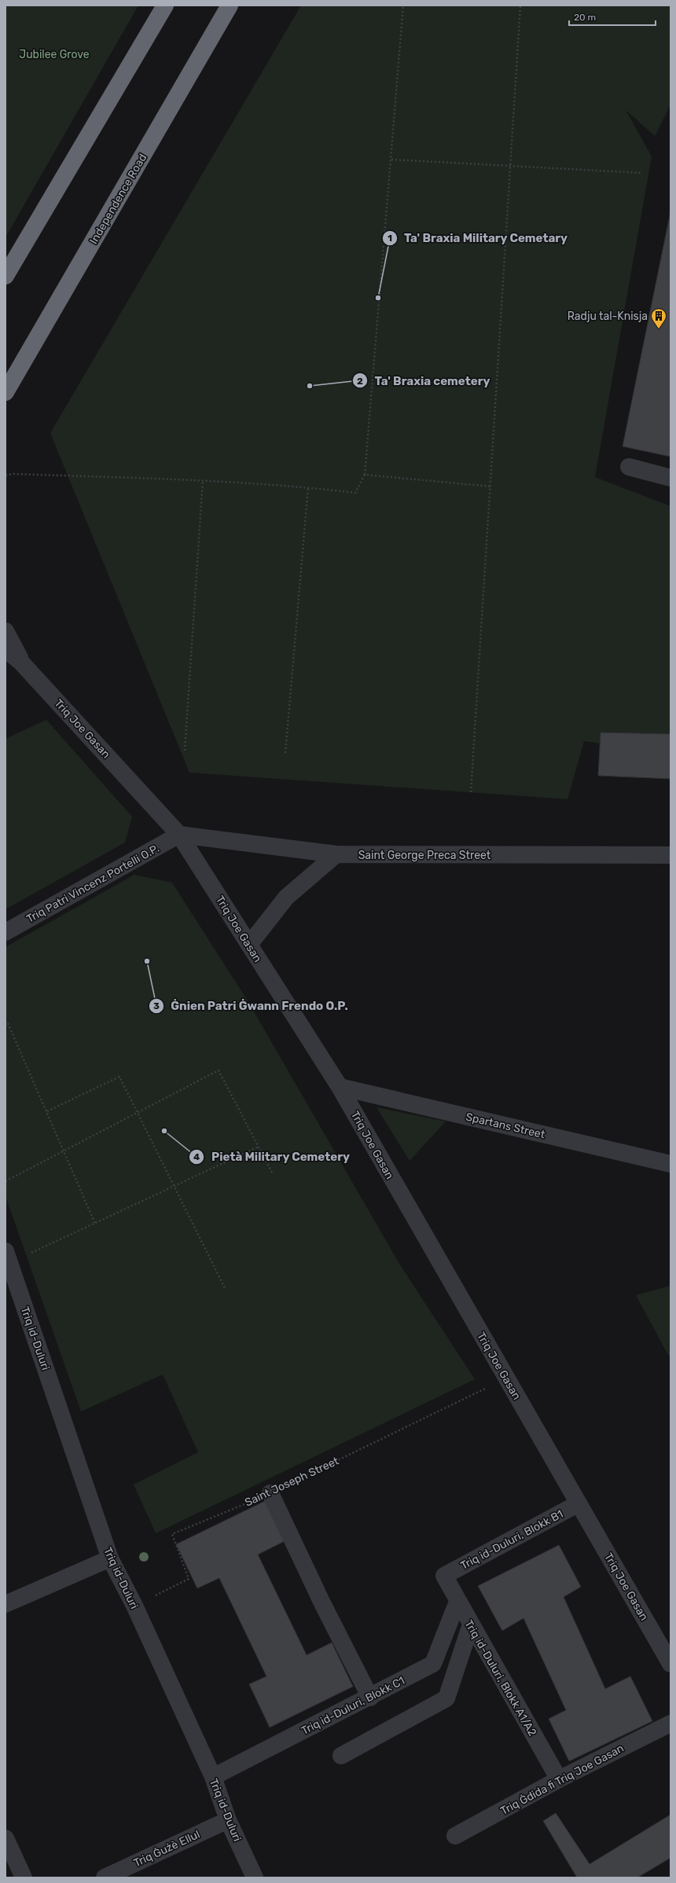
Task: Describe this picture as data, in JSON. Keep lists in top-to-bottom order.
{
  "streets": {
    "highway": ["Independence Road"],
    "street": [
      "Triq Joe Gasan",
      "Saint George Preca Street",
      "Triq Patri Vincenz Portelli O.P.",
      "Spartans Street",
      "Triq id-Duluri",
      "Triq id-Duluri, Blokk B1",
      "Triq id-Duluri, Blokk A1/A2",
      "Triq id-Duluri, Blokk C1",
      "Triq Ġdida fi Triq Joe Gasan",
      "Triq Ġużè Ellul"
    ],
    "path": ["Saint Joseph Street"]
  },
  "crossings": [
    ["Triq Joe Gasan", "Saint George Preca Street"],
    ["Triq Joe Gasan", "Triq Patri Vincenz Portelli O.P."],
    ["Triq Joe Gasan", "Spartans Street"],
    ["Triq Joe Gasan", "Saint Joseph Street"],
    ["Triq Joe Gasan", "Triq id-Duluri, Blokk B1"],
    ["Saint George Preca Street", "Triq Patri Vincenz Portelli O.P."],
    ["Triq id-Duluri", "Saint Joseph Street"],
    ["Triq id-Duluri", "Triq id-Duluri, Blokk C1"],
    ["Triq id-Duluri", "Triq Ġużè Ellul"],
    ["Triq id-Duluri, Blokk B1", "Triq id-Duluri, Blokk A1/A2"],
    ["Triq id-Duluri, Blokk A1/A2", "Triq id-Duluri, Blokk C1"],
    ["Triq id-Duluri, Blokk A1/A2", "Triq Ġdida fi Triq Joe Gasan"]
  ],
  "parks": ["Jubilee Grove"],
  "places": {
    "other": [
      "Ta' Braxia Military Cemetary",
      "Ta' Braxia cemetery",
      "Ġnien Patri Ġwann Frendo O.P.",
      "Pietà Military Cemetery"
    ],
    "building": ["Radju tal-Knisja"]
  },
  "scale_bar": "20 m"
}
